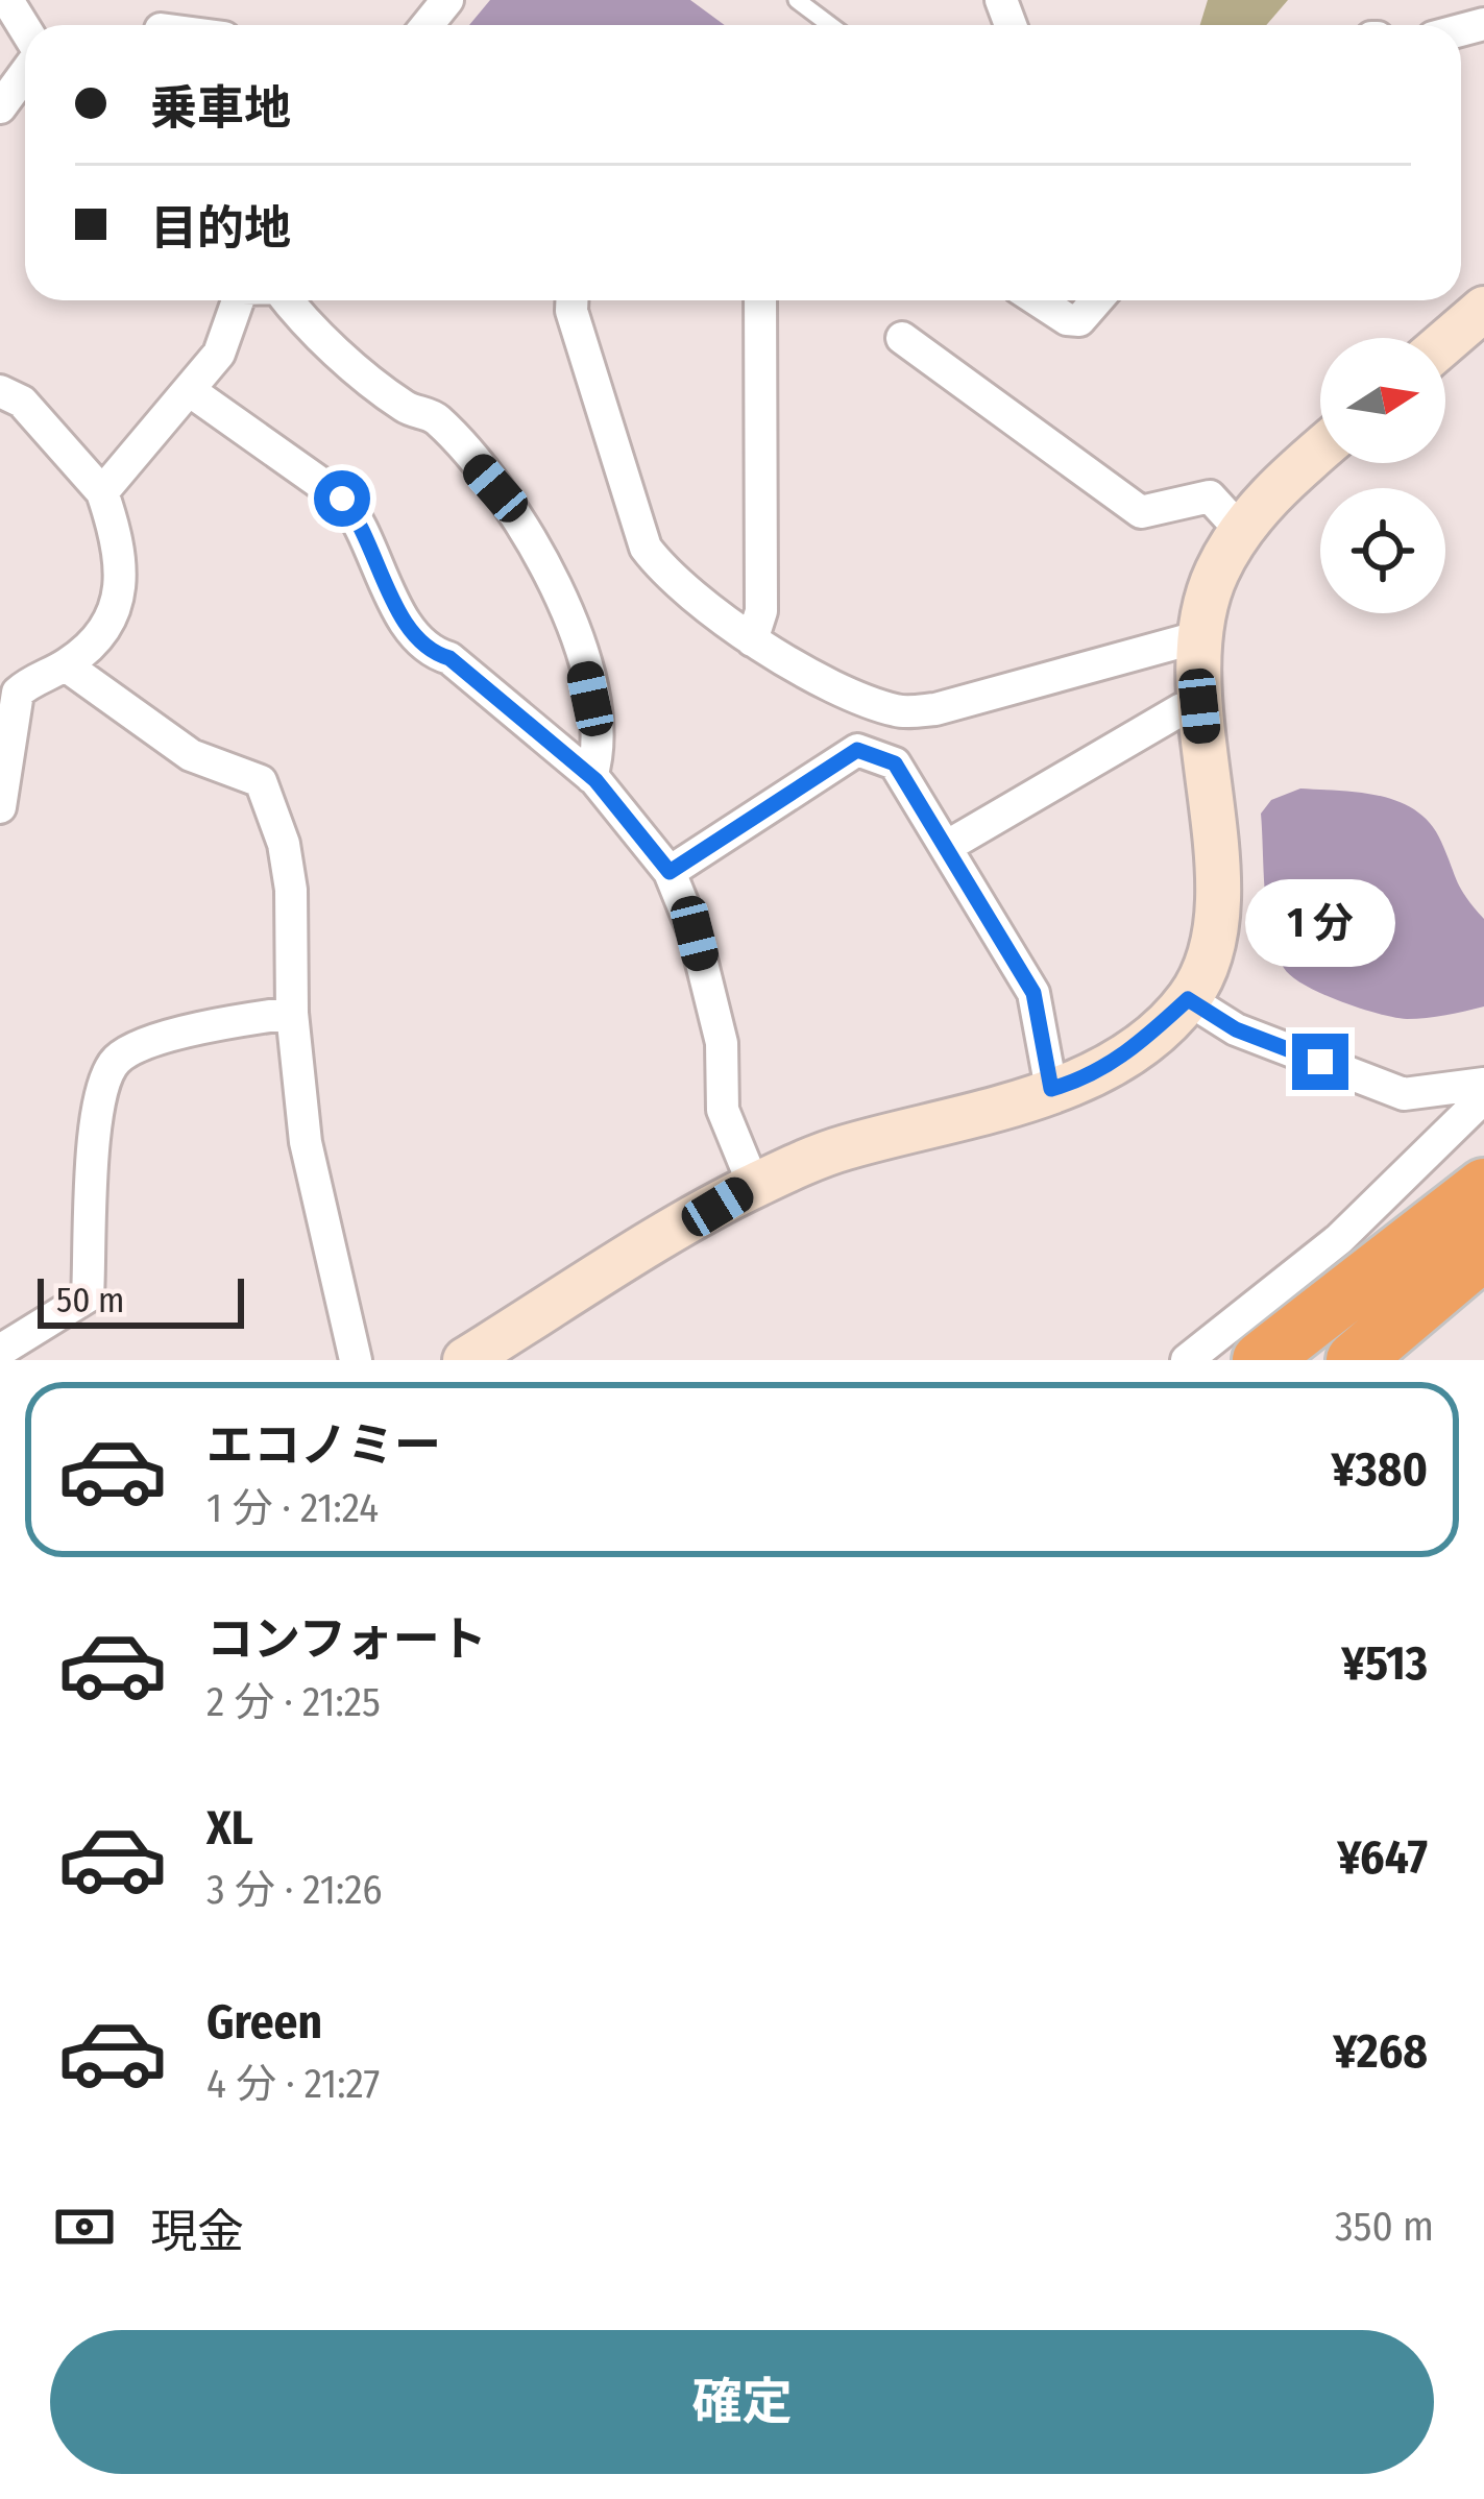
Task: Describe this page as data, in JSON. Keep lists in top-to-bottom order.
{
  "scale_bar": "50 m",
  "north": "right",
  "page": {
    "banner": ["乗車地", "目的地"],
    "bubble": "1 分",
    "scale": "50 m",
    "list": [
      {
        "name": "エコノミー",
        "note": "1 分 · 21:24",
        "value": "¥380"
      },
      {
        "name": "コンフォート",
        "note": "2 分 · 21:25",
        "value": "¥513"
      },
      {
        "name": "XL",
        "note": "3 分 · 21:26",
        "value": "¥647"
      },
      {
        "name": "Green",
        "note": "4 分 · 21:27",
        "value": "¥268"
      }
    ],
    "pay": ["現金", "350 m"],
    "buttons": "確定"
  }
}
